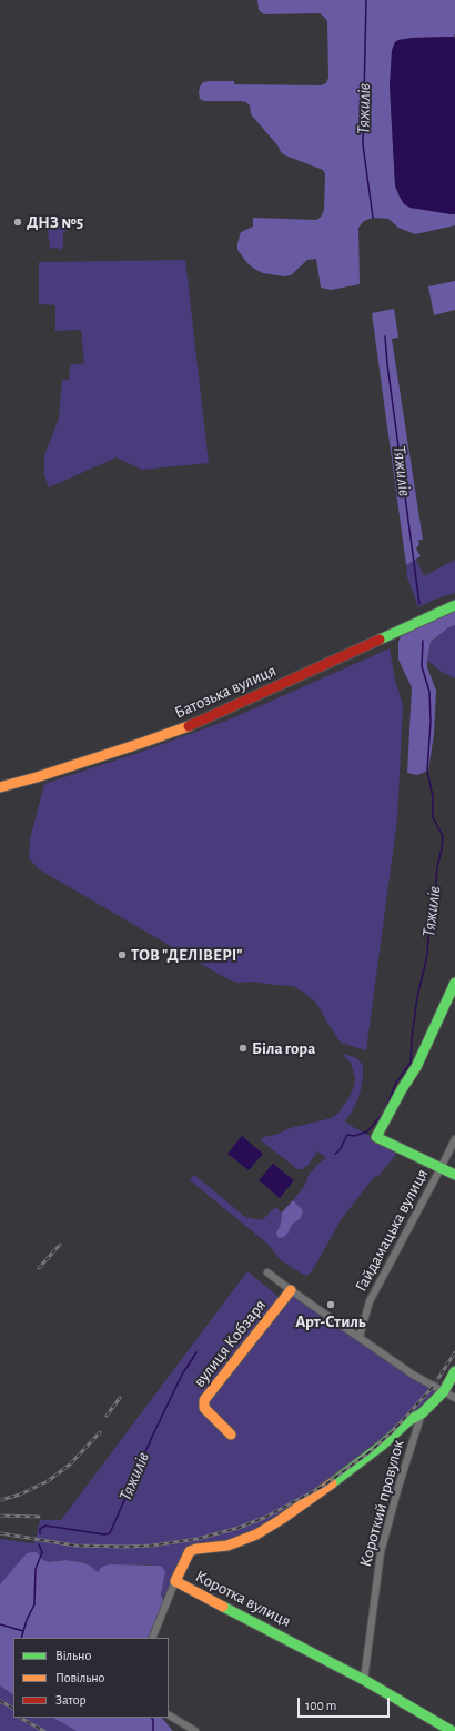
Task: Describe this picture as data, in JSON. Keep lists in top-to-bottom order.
{
  "streets": {
    "street": [
      "Батозька вулиця",
      "Гайдамацька вулиця",
      "вулиця Кобзаря",
      "Короткий провулок",
      "Коротка вулиця"
    ]
  },
  "crossings": [
    ["Короткий провулок", "Коротка вулиця"]
  ],
  "water": ["Тяжилів"],
  "places": [
    "ДНЗ №5",
    "ТОВ \"ДЕЛІВЕРІ\"",
    "Біла гора",
    "Арт-Стиль"
  ],
  "legend": ["Вільно", "Повільно", "Затор"],
  "scale_bar": "100 m"
}
